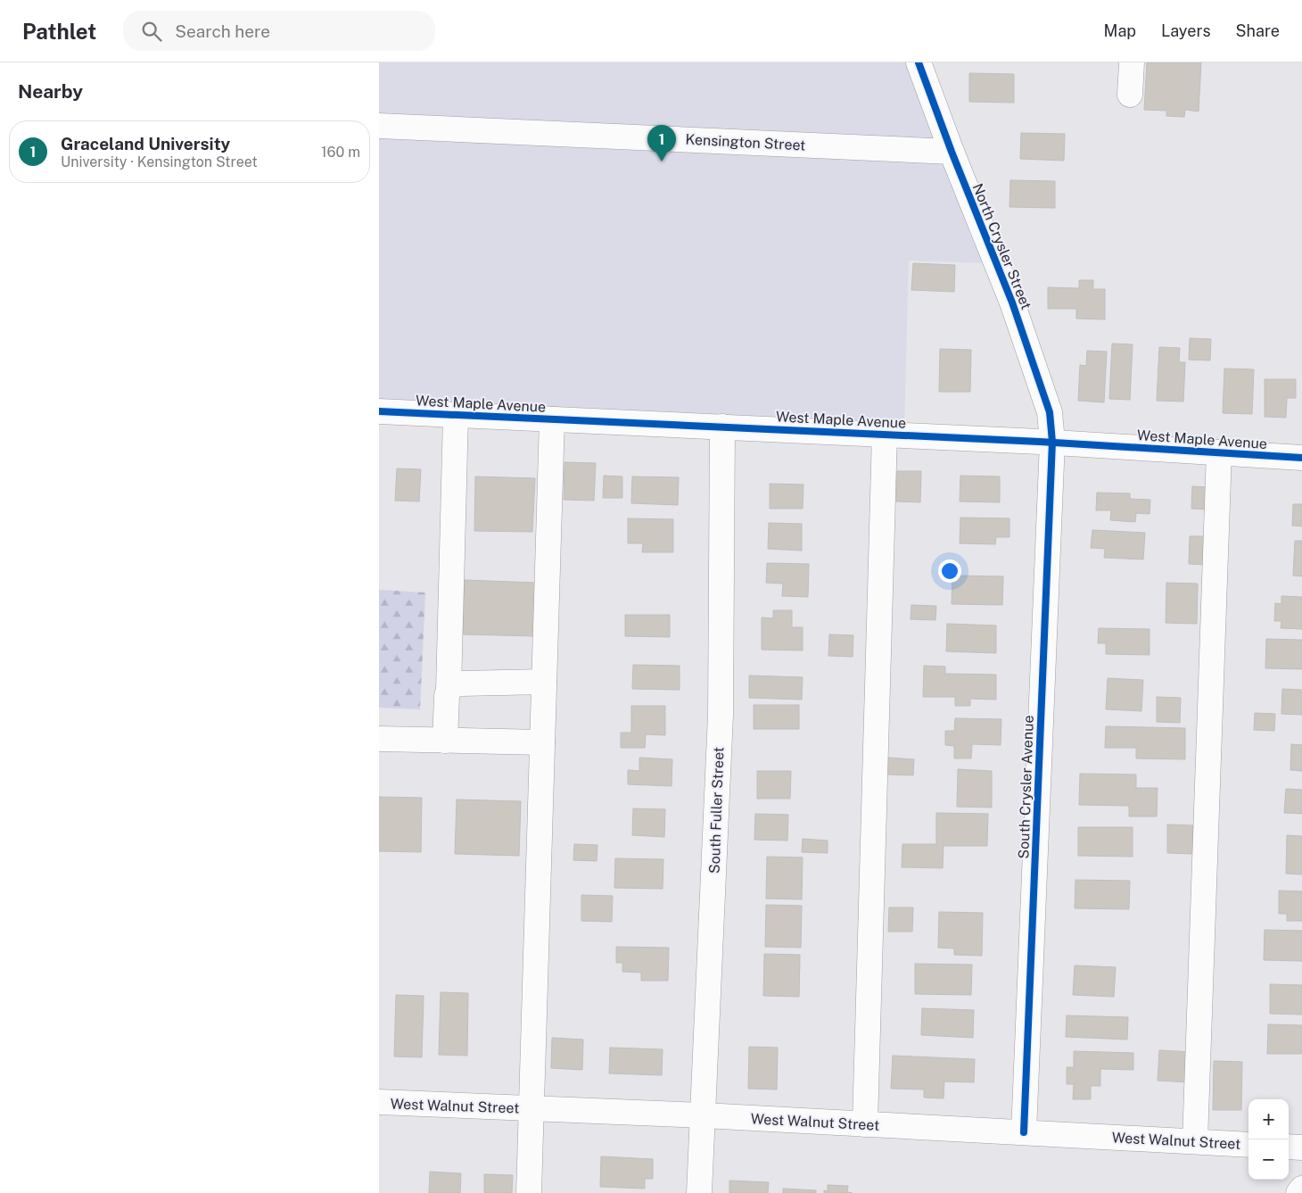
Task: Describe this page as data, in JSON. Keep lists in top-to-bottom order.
{
  "streets": {
    "street": [
      "Kensington Street",
      "North Crysler Street",
      "West Maple Avenue",
      "South Crysler Avenue",
      "South Fuller Street",
      "West Walnut Street"
    ]
  },
  "crossings": [
    ["Kensington Street", "North Crysler Street"],
    ["North Crysler Street", "West Maple Avenue"],
    ["North Crysler Street", "South Crysler Avenue"],
    ["West Maple Avenue", "South Crysler Avenue"],
    ["West Maple Avenue", "South Fuller Street"],
    ["South Crysler Avenue", "West Walnut Street"],
    ["South Fuller Street", "West Walnut Street"]
  ],
  "page": {
    "header": "Pathlet",
    "search": "Search here",
    "nav": ["Map", "Layers", "Share"],
    "heading": "Nearby",
    "list": [
      {
        "mark": "1",
        "name": "Graceland University",
        "note": "University · Kensington Street",
        "value": "160 m"
      }
    ],
    "pins": "1",
    "map_buttons": ["+", "−"]
  }
}
